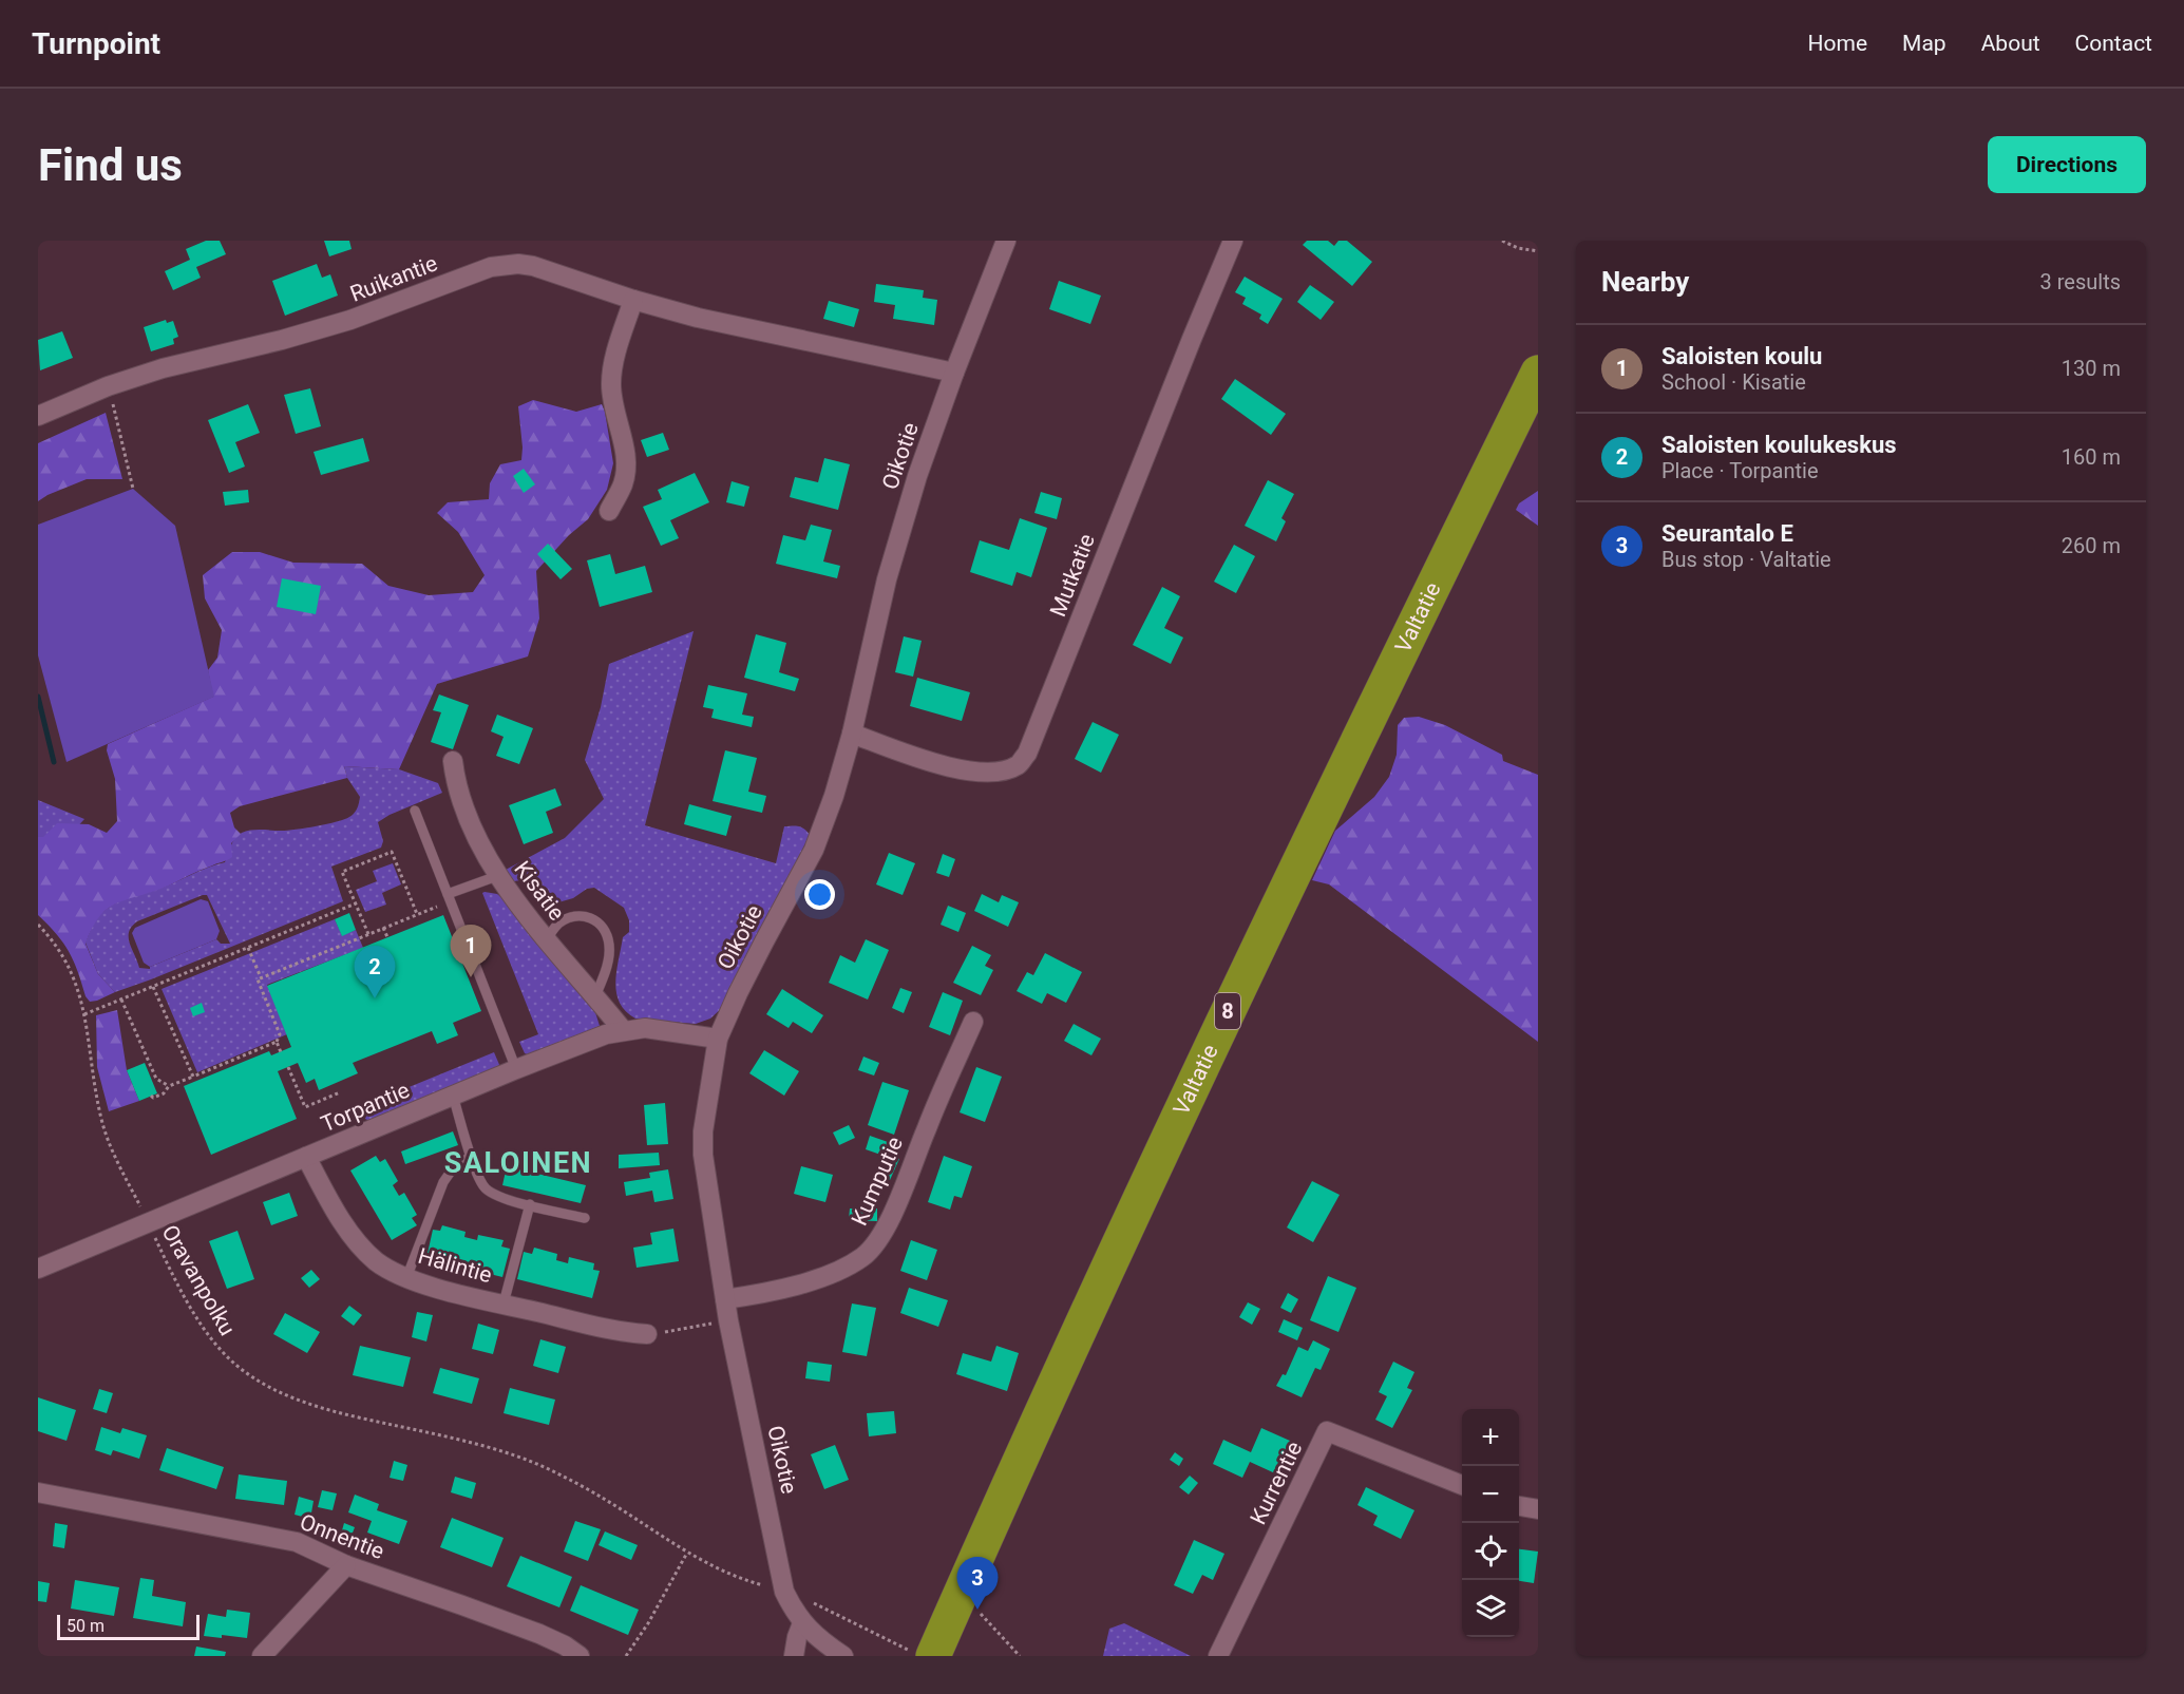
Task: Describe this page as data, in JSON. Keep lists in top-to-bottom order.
{
  "streets": {
    "highway": ["Valtatie", "8"],
    "street": [
      "Ruikantie",
      "Oikotie",
      "Mutkatie",
      "Kisatie",
      "Torpantie",
      "Kumputie",
      "Hälintie",
      "Kurrentie",
      "Onnentie"
    ],
    "path": ["Oravanpolku"]
  },
  "crossings": [
    ["Ruikantie", "Oikotie"],
    ["Oikotie", "Mutkatie"],
    ["Oikotie", "Torpantie"],
    ["Oikotie", "Kumputie"],
    ["Oikotie", "Oravanpolku"],
    ["Valtatie", "Oravanpolku"],
    ["Kisatie", "Torpantie"],
    ["Torpantie", "Hälintie"],
    ["Torpantie", "Oravanpolku"]
  ],
  "districts": ["SALOINEN"],
  "scale_bar": "50 m",
  "page": {
    "header": "Turnpoint",
    "nav": [
      "Home",
      "Map",
      "About",
      "Contact"
    ],
    "buttons": "Directions",
    "title": "Find us",
    "heading": ["Nearby", "3 results"],
    "list": [
      {
        "mark": "1",
        "name": "Saloisten koulu",
        "note": "School · Kisatie",
        "value": "130 m"
      },
      {
        "mark": "2",
        "name": "Saloisten koulukeskus",
        "note": "Place · Torpantie",
        "value": "160 m"
      },
      {
        "mark": "3",
        "name": "Seurantalo E",
        "note": "Bus stop · Valtatie",
        "value": "260 m"
      }
    ],
    "pins": ["1", "2", "3"],
    "map_buttons": ["+", "−"],
    "scale": "50 m"
  }
}
